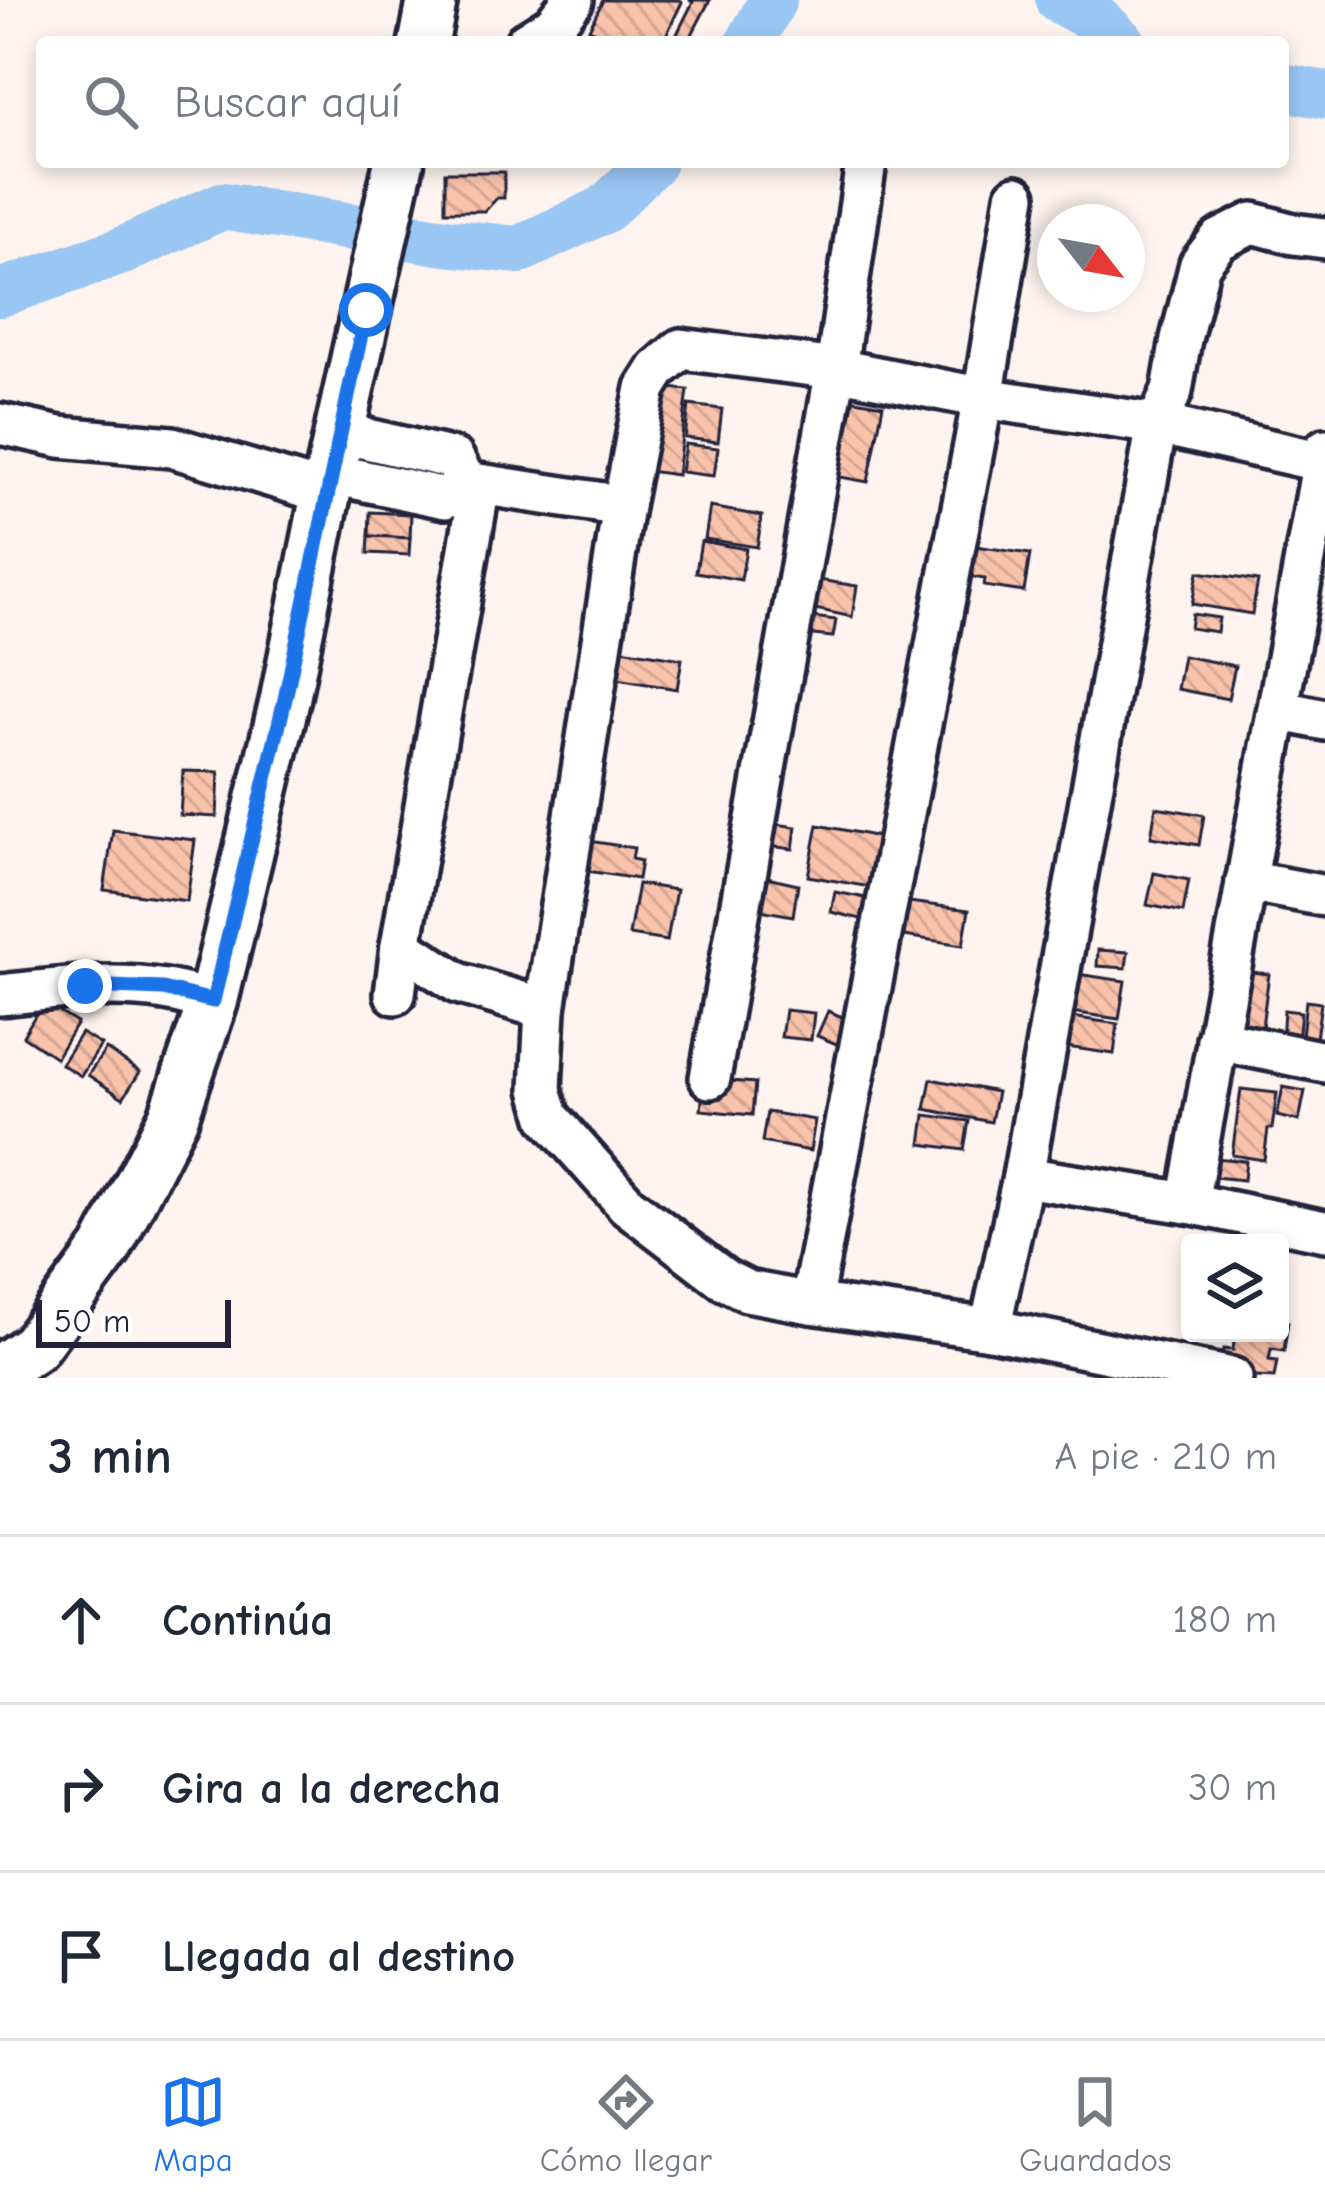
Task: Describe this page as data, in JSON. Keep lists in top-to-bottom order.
{
  "scale_bar": "50 m",
  "north": "bottom right",
  "page": {
    "search": "Buscar aquí",
    "scale": "50 m",
    "heading": ["3 min", "A pie · 210 m"],
    "list": [
      ["Continúa", "180 m"],
      ["Gira a la derecha", "30 m"],
      "Llegada al destino"
    ],
    "nav": ["Mapa", "Cómo llegar", "Guardados"]
  }
}
